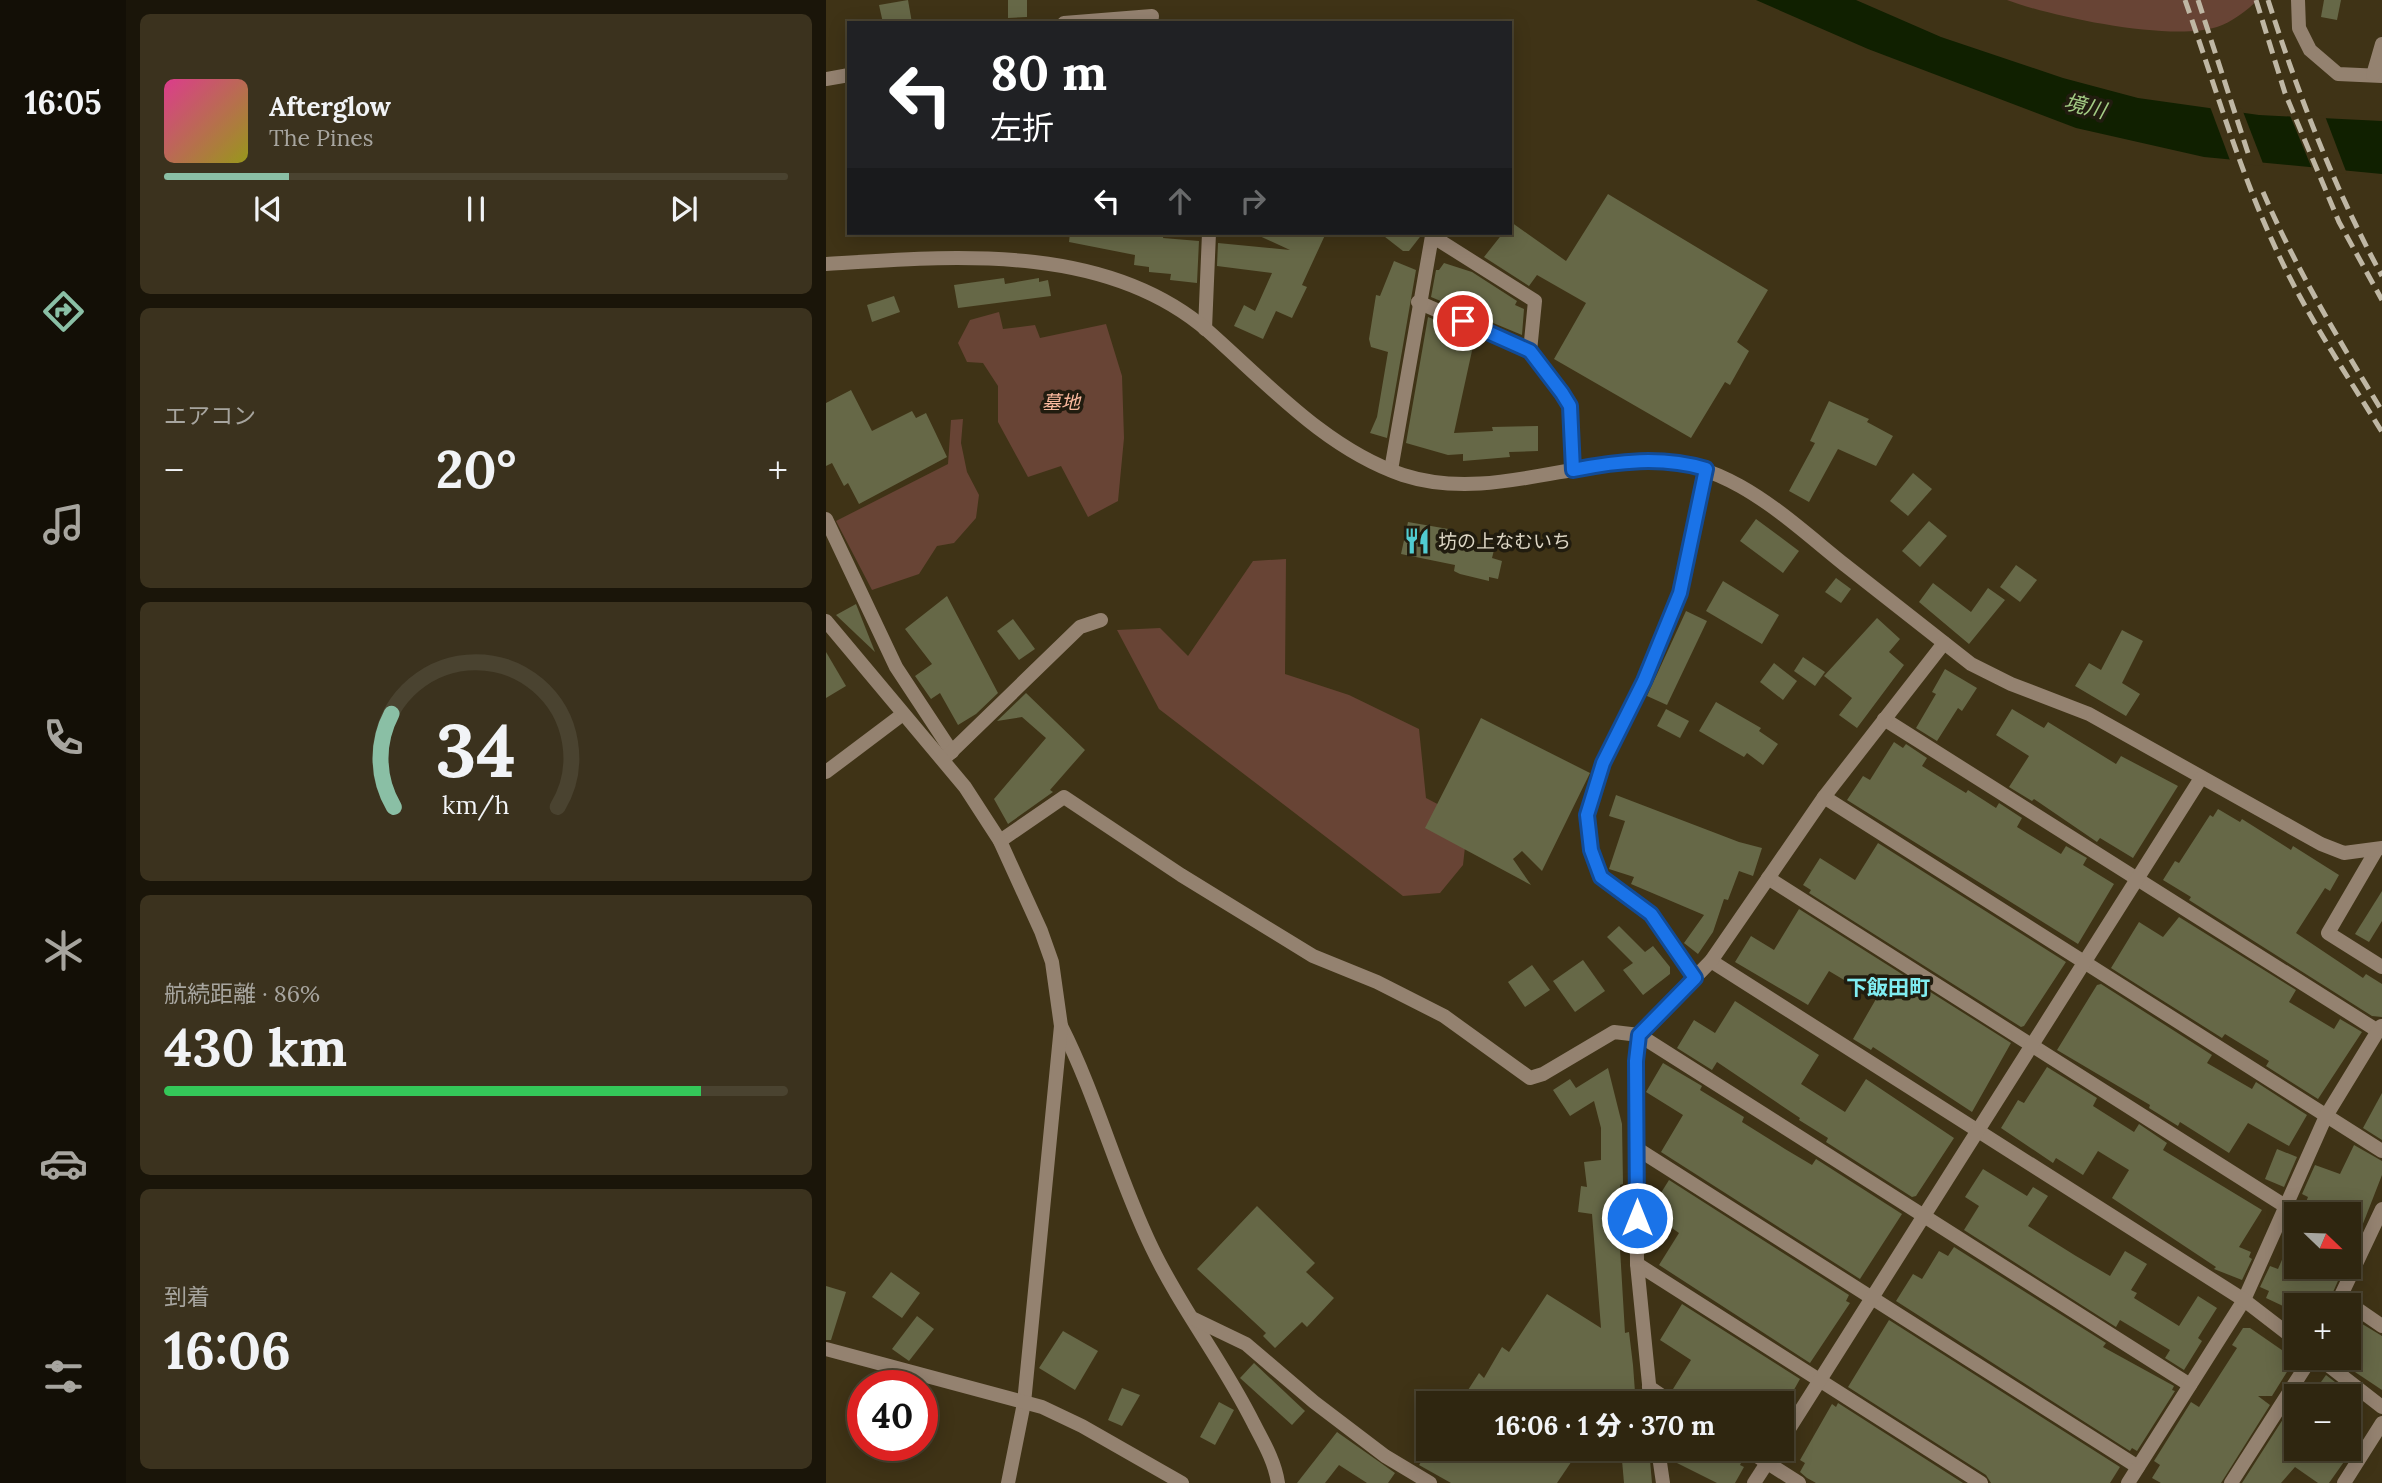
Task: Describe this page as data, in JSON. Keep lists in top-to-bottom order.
{
  "districts": ["下飯田町"],
  "water": ["境川"],
  "parks": ["墓地"],
  "places": {
    "restaurant": ["坊の上なむいち"]
  },
  "north": "bottom right",
  "page": {
    "tabs": "16:05",
    "turn": ["80 m", "左折"],
    "song": ["Afterglow", "The Pines"],
    "tile": [
      "エアコン",
      ["航続距離 · 86%", "430 km"],
      ["到着", "16:06"]
    ],
    "heat": ["−", "20°", "+"],
    "map_buttons": ["+", "−"],
    "limit": "40",
    "trip": "16:06 · 1 分 · 370 m",
    "gauge": ["34", "km/h"]
  }
}
